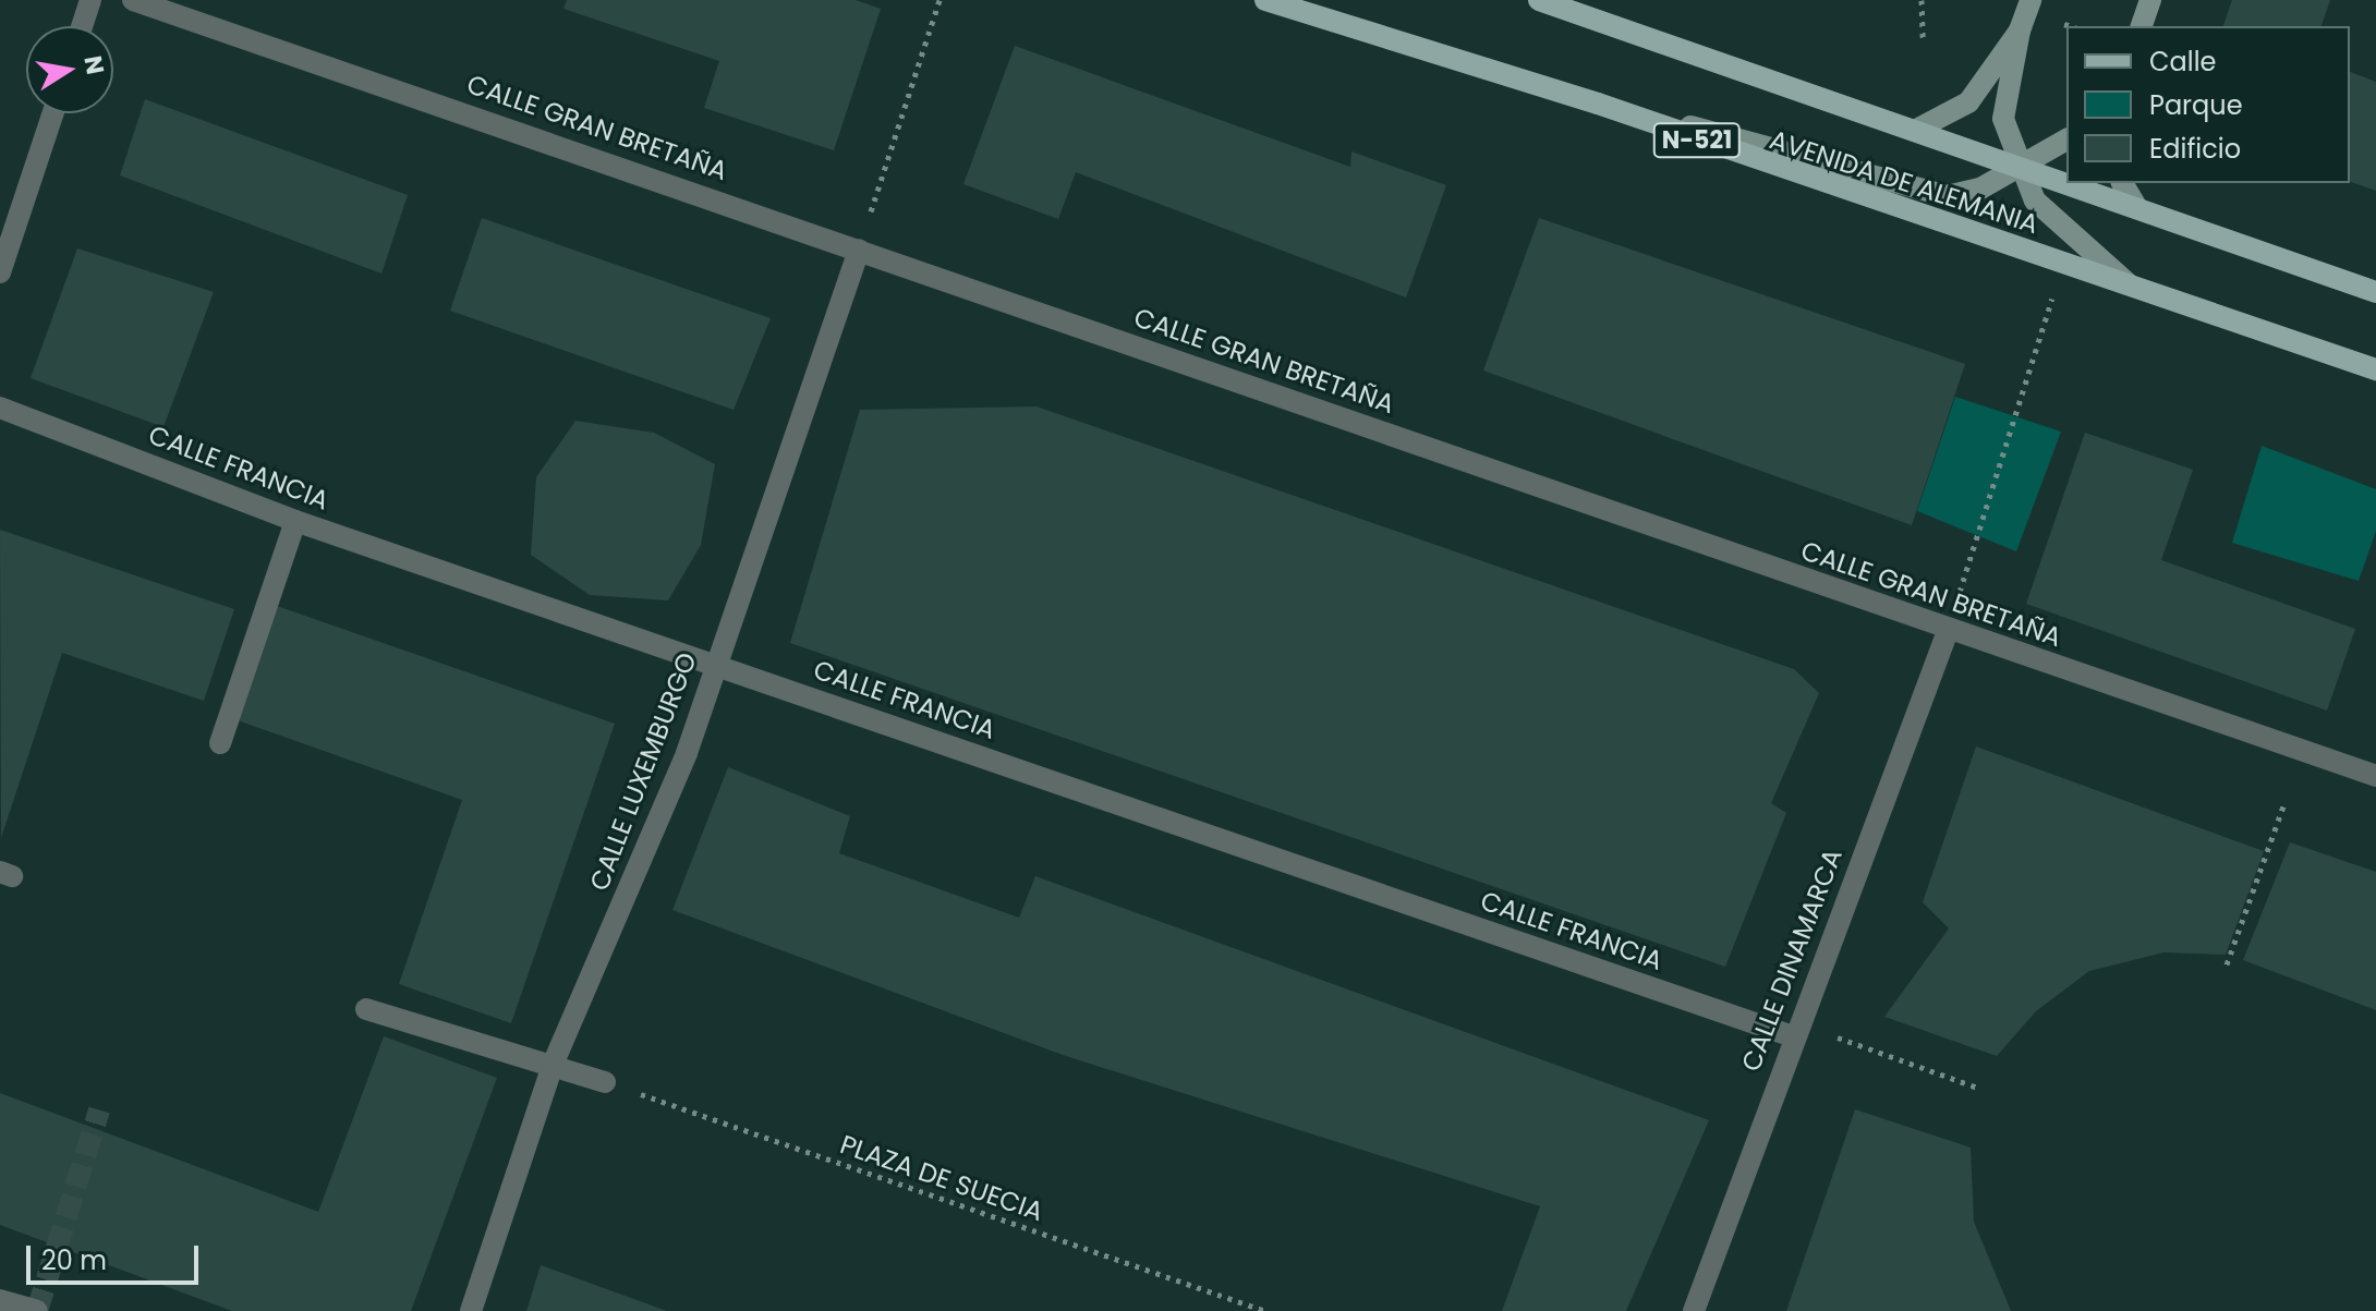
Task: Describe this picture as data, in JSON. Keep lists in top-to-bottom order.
{
  "streets": {
    "main road": ["N-521", "AVENIDA DE ALEMANIA"],
    "street": [
      "CALLE GRAN BRETAÑA",
      "CALLE FRANCIA",
      "CALLE LUXEMBURGO",
      "CALLE DINAMARCA"
    ],
    "path": ["PLAZA DE SUECIA"]
  },
  "crossings": [
    ["CALLE GRAN BRETAÑA", "CALLE LUXEMBURGO"],
    ["CALLE GRAN BRETAÑA", "CALLE DINAMARCA"],
    ["CALLE FRANCIA", "CALLE LUXEMBURGO"],
    ["CALLE FRANCIA", "CALLE DINAMARCA"]
  ],
  "legend": ["Calle", "Parque", "Edificio"],
  "scale_bar": "20 m",
  "north": "right"
}
